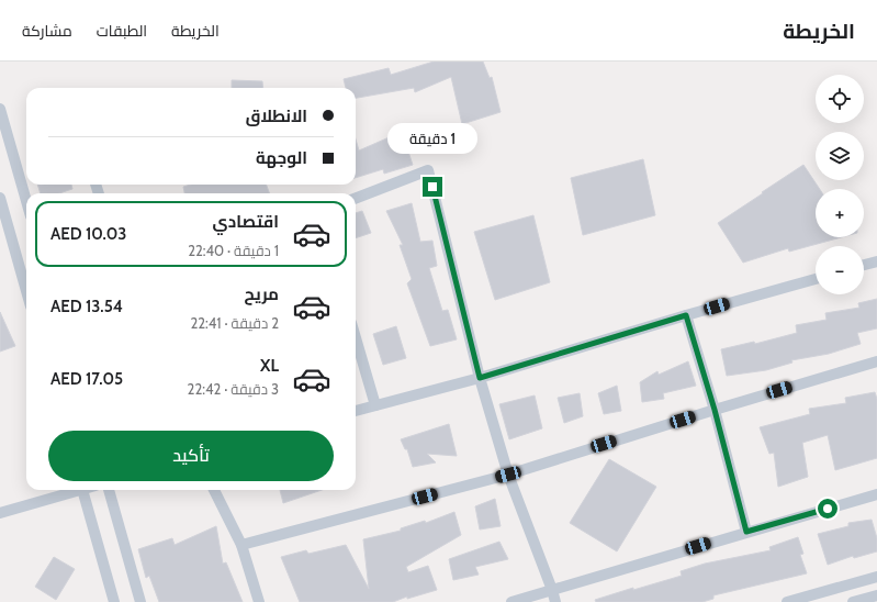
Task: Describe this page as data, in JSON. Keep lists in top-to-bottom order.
{
  "page": {
    "header": "الخريطة",
    "nav": ["الخريطة", "الطبقات", "مشاركة"],
    "map_buttons": ["+", "−"],
    "banner": ["الانطلاق", "الوجهة"],
    "bubble": "1 دقيقة",
    "list": [
      {
        "name": "اقتصادي",
        "note": "1 دقيقة · 22:40",
        "value": "AED 10.03"
      },
      {
        "name": "مريح",
        "note": "2 دقيقة · 22:41",
        "value": "AED 13.54"
      },
      {
        "name": "XL",
        "note": "3 دقيقة · 22:42",
        "value": "AED 17.05"
      }
    ],
    "buttons": "تأكيد"
  }
}
